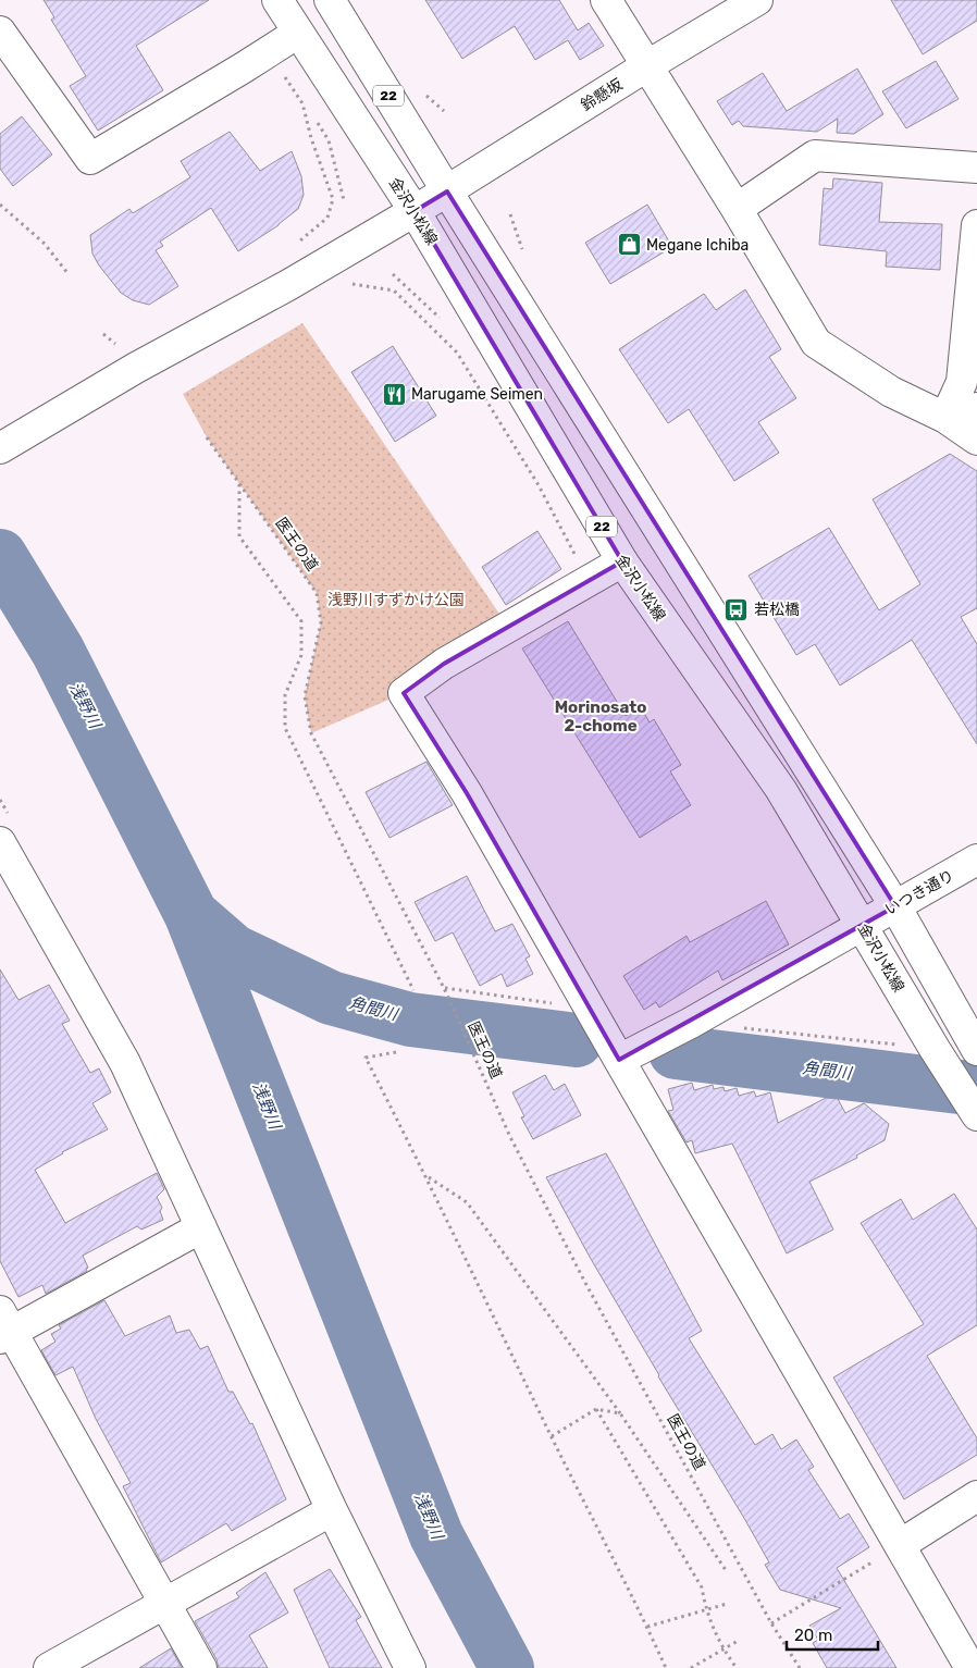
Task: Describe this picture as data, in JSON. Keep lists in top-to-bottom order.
{
  "streets": {
    "street": [
      "鈴懸坂",
      "22",
      "金沢小松線",
      "いつき通り"
    ],
    "path": ["医王の道"]
  },
  "crossings": [
    ["鈴懸坂", "22"],
    ["鈴懸坂", "金沢小松線"],
    ["22", "いつき通り"],
    ["金沢小松線", "いつき通り"]
  ],
  "districts": ["Morinosato 2-chome"],
  "water": ["浅野川", "角間川"],
  "parks": ["浅野川すずかけ公園"],
  "places": {
    "shop": ["Megane Ichiba"],
    "restaurant": ["Marugame Seimen"],
    "bus stop": ["若松橋"]
  },
  "scale_bar": "20 m"
}
